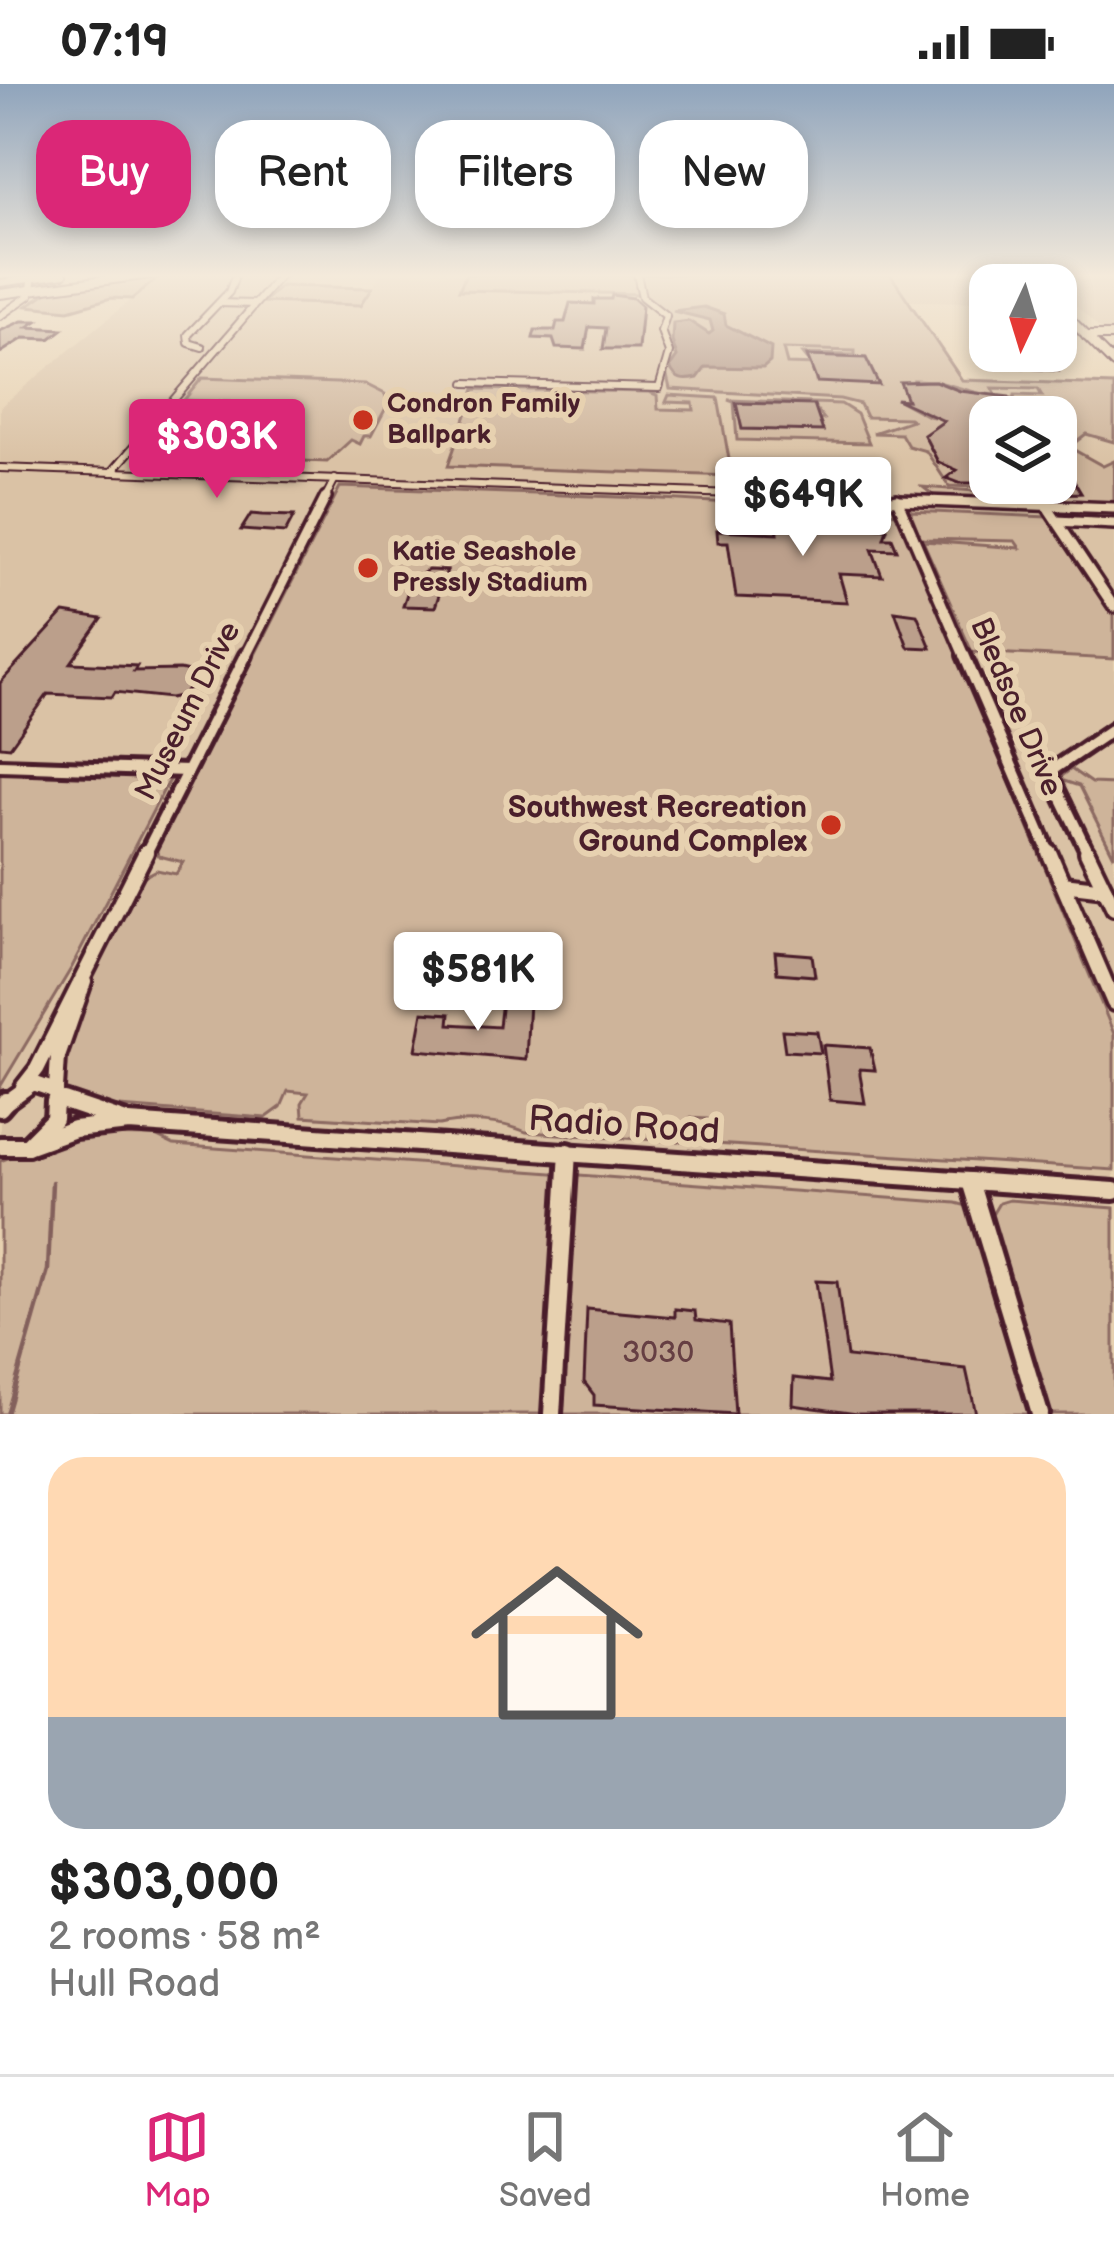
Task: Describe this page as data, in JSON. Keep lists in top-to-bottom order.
{
  "streets": {
    "street": ["Bledsoe Drive", "Museum Drive", "Radio Road"]
  },
  "crossings": [
    ["Museum Drive", "Radio Road"]
  ],
  "places": ["Condron Family Ballpark", "Katie Seashole Pressly Stadium", "Southwest Recreation Ground Complex"],
  "house_numbers": ["3030"],
  "north": "bottom",
  "page": {
    "status": "07:19",
    "chip": [
      "Buy",
      "Rent",
      "Filters",
      "New"
    ],
    "price": ["$303K", "$649K", "$581K"],
    "list": [
      {
        "name": "$303,000",
        "note": "2 rooms · 58 m² · Hull Road"
      }
    ],
    "tabs": ["Map", "Saved", "Home"]
  }
}
